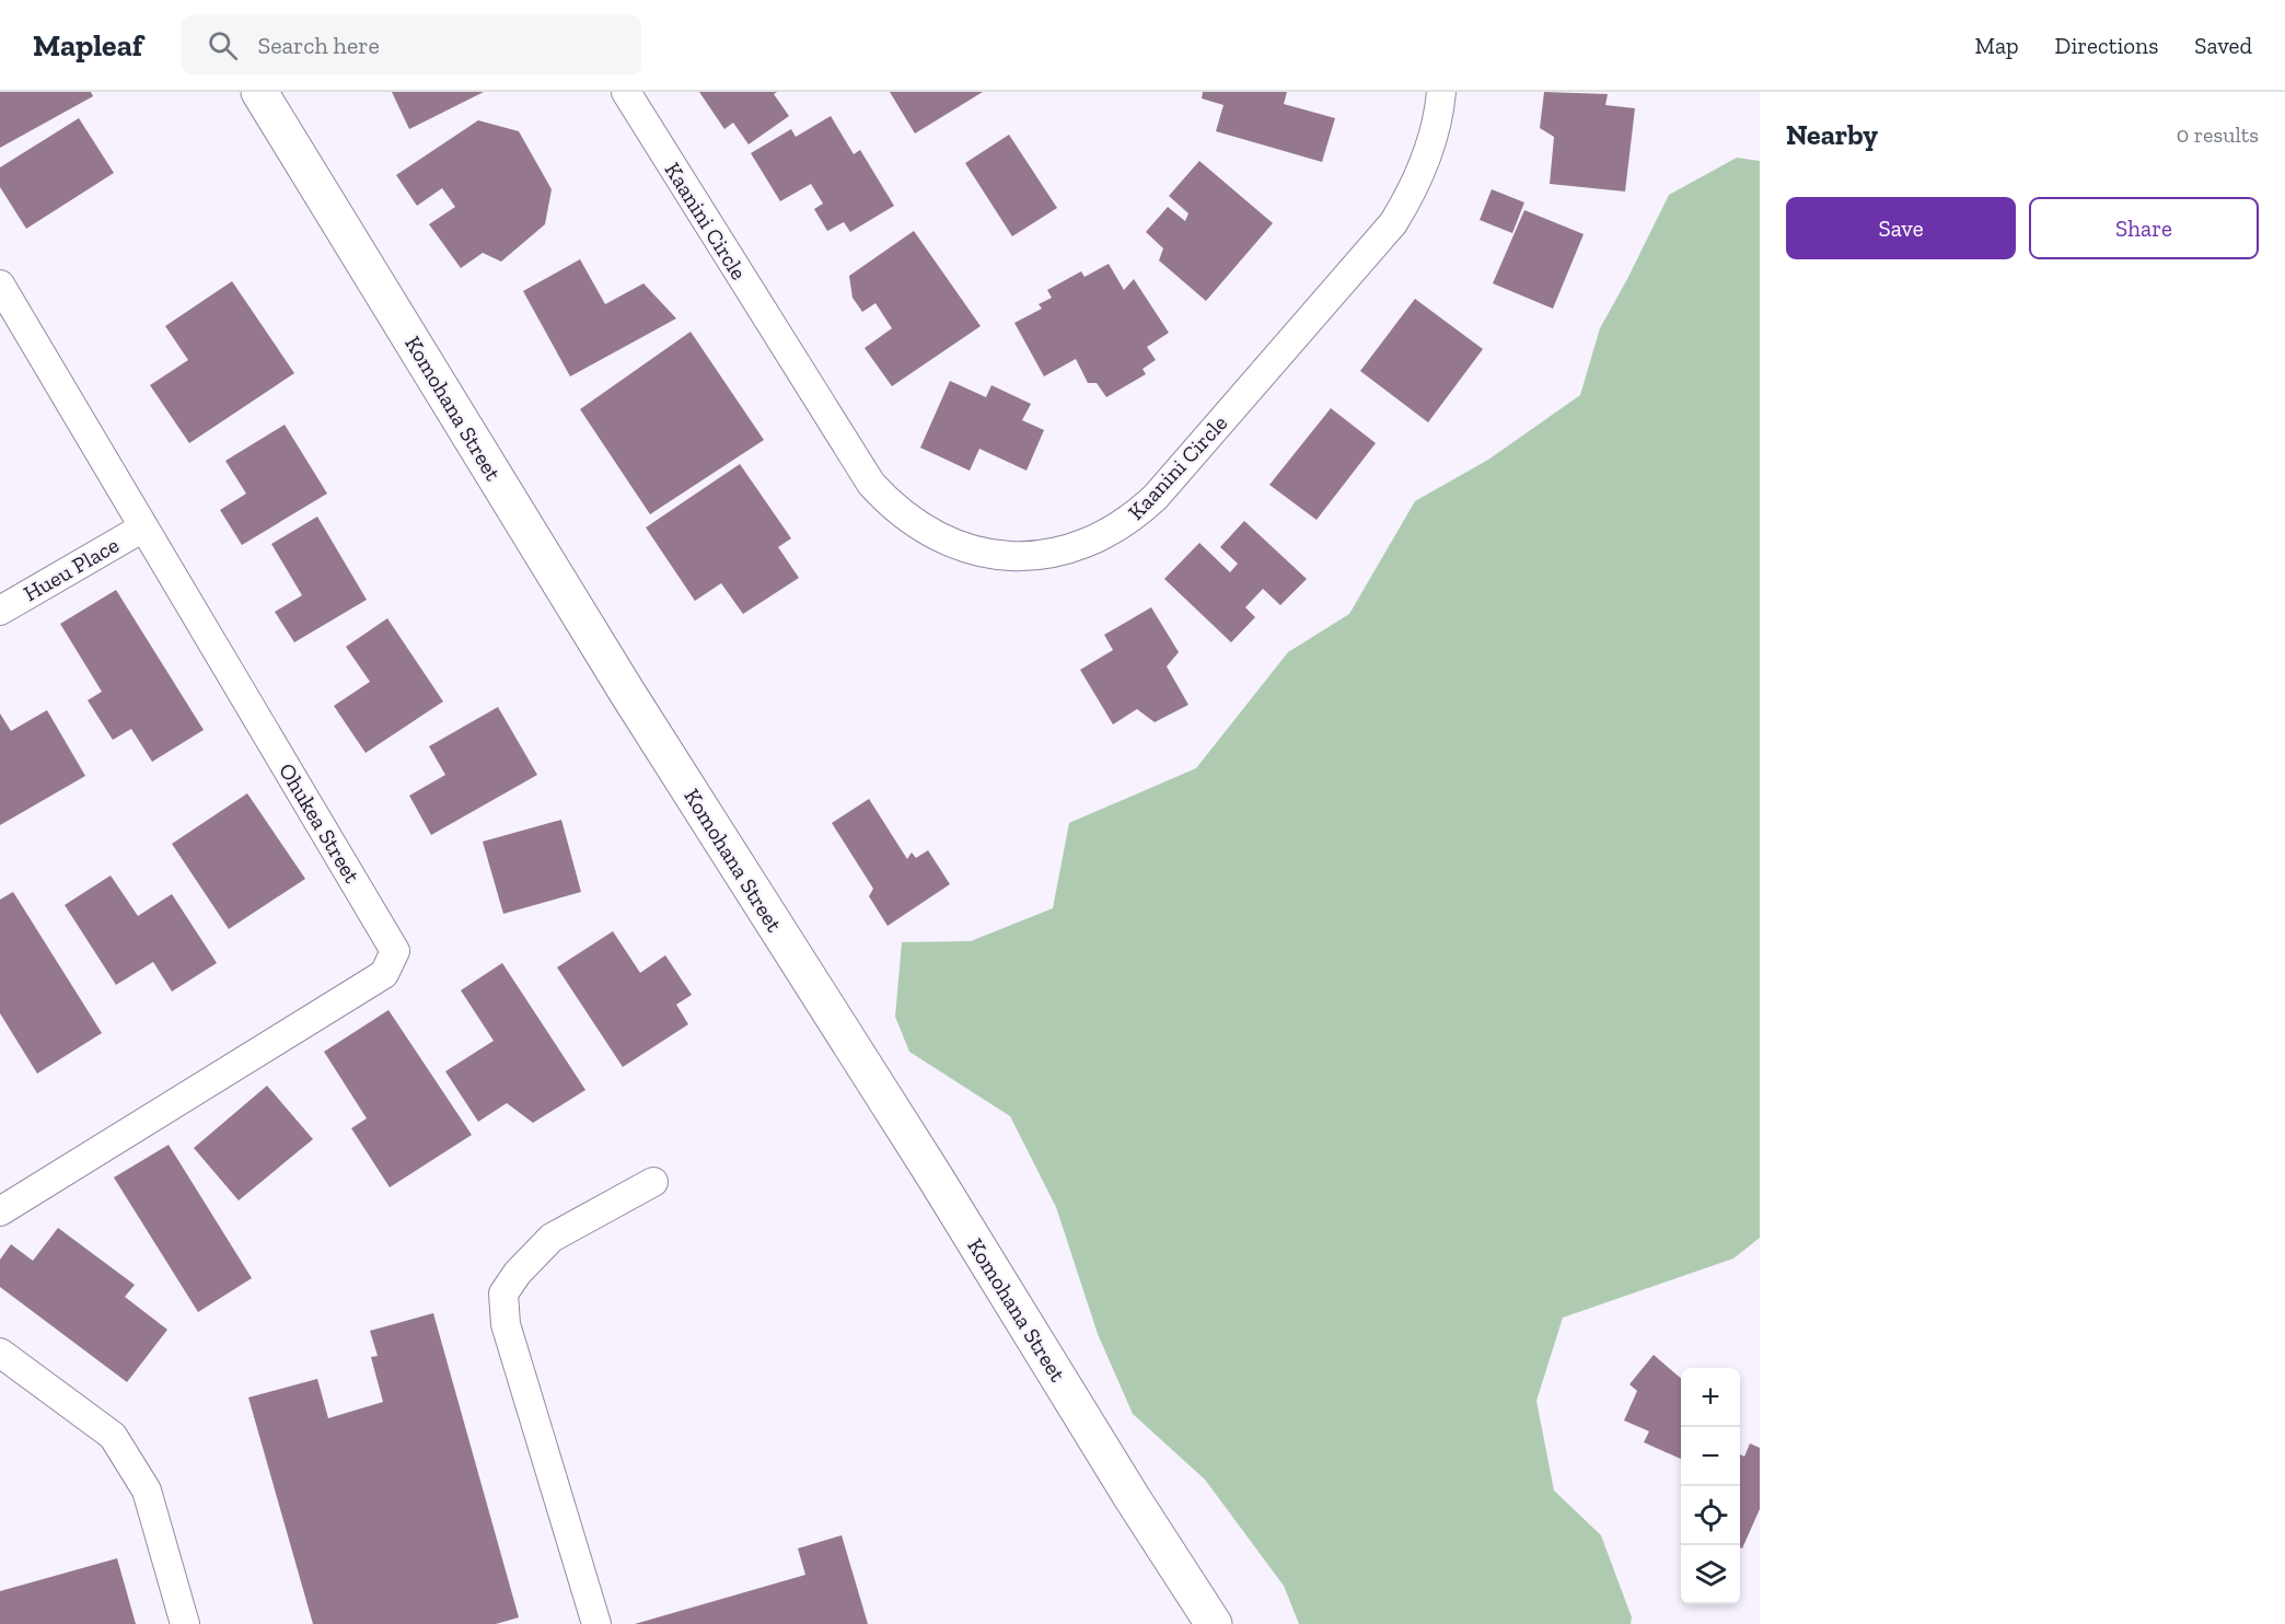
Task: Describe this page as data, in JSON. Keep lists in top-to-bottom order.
{
  "streets": {
    "main road": ["Komohana Street"],
    "street": ["Kaanini Circle", "Hueu Place", "Ohukea Street"]
  },
  "crossings": [
    ["Hueu Place", "Ohukea Street"]
  ],
  "page": {
    "header": "Mapleaf",
    "search": "Search here",
    "nav": ["Map", "Directions", "Saved"],
    "heading": ["Nearby", "0 results"],
    "buttons": ["Save", "Share"],
    "map_buttons": ["+", "−"]
  }
}
